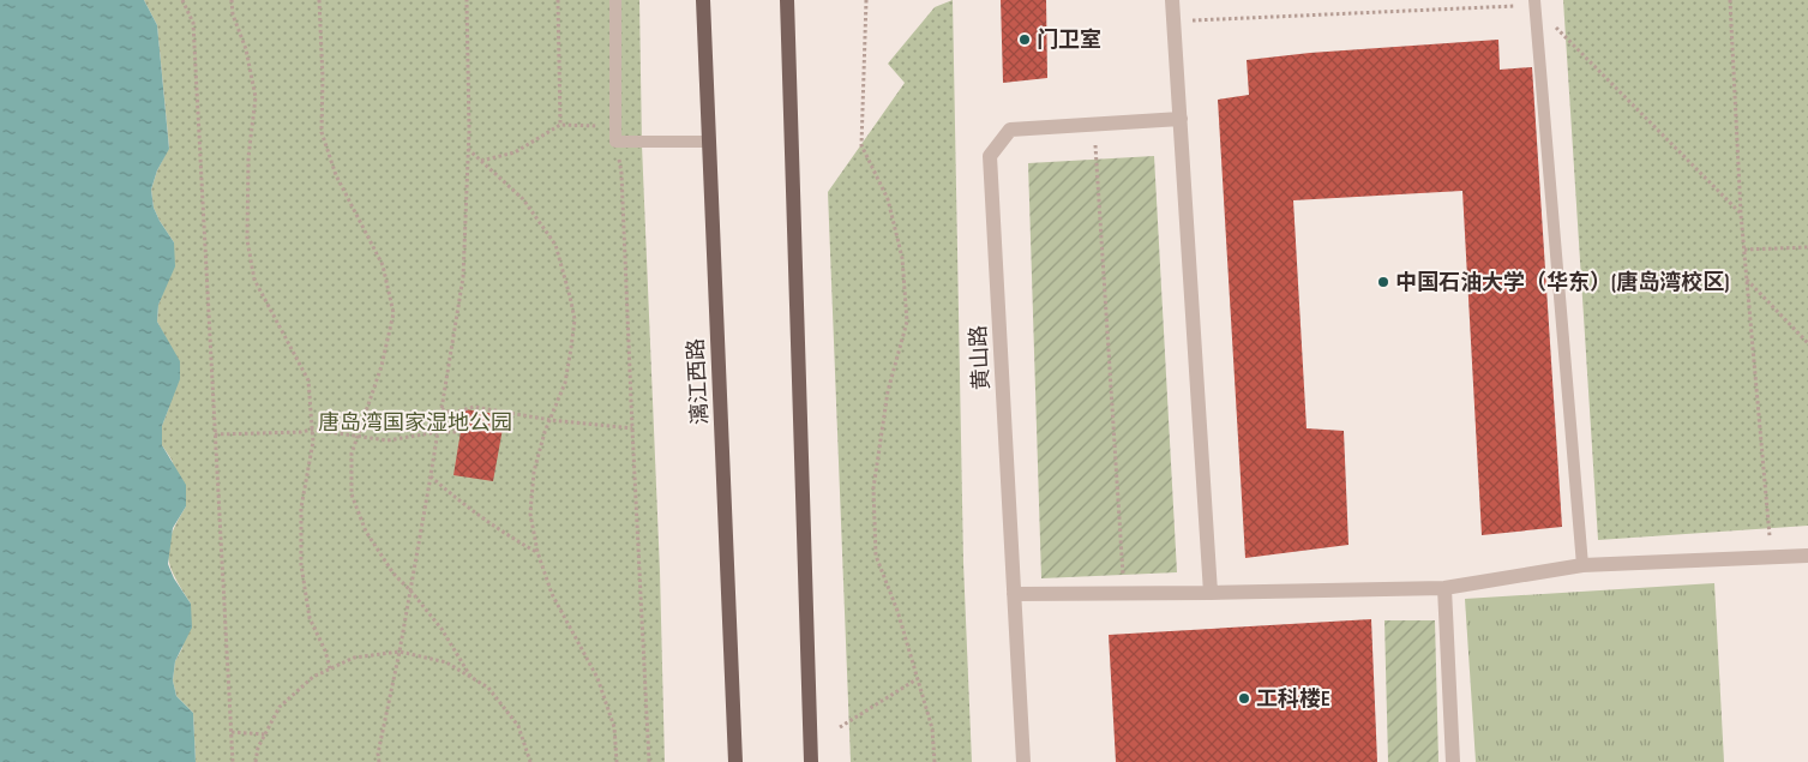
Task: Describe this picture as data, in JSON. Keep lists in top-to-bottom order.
{
  "streets": {
    "main road": ["漓江西路"],
    "street": ["黄山路"]
  },
  "parks": ["唐岛湾国家湿地公园"],
  "places": ["门卫室", "中国石油大学（华东）(唐岛湾校区)", "工科楼E"]
}
